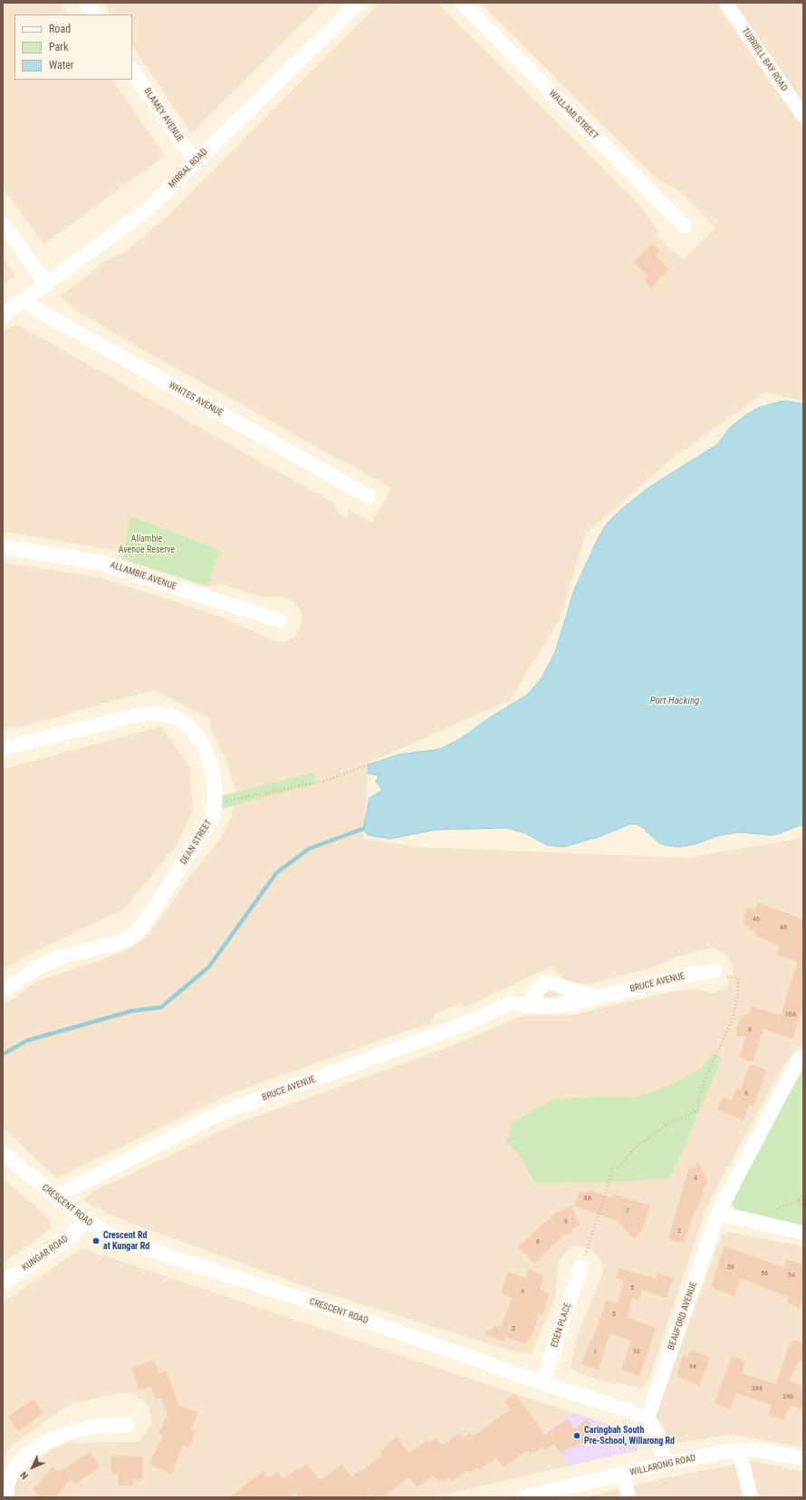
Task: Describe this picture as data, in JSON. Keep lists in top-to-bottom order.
{
  "streets": {
    "street": [
      "TURRIELL BAY ROAD",
      "BLAMEY AVENUE",
      "WALLAMI STREET",
      "MIRRAL ROAD",
      "WHITES AVENUE",
      "ALLAMBIE AVENUE",
      "DEAN STREET",
      "BRUCE AVENUE",
      "CRESCENT ROAD",
      "KUNGAR ROAD",
      "BEAUFORD AVENUE",
      "EDEN PLACE",
      "WILLARONG ROAD"
    ]
  },
  "crossings": [
    ["BLAMEY AVENUE", "MIRRAL ROAD"],
    ["MIRRAL ROAD", "WHITES AVENUE"],
    ["BRUCE AVENUE", "CRESCENT ROAD"],
    ["CRESCENT ROAD", "KUNGAR ROAD"],
    ["CRESCENT ROAD", "BEAUFORD AVENUE"],
    ["CRESCENT ROAD", "EDEN PLACE"]
  ],
  "water": ["Port Hacking"],
  "parks": ["Allambie Avenue Reserve"],
  "places": ["Crescent Rd at Kungar Rd", "Caringbah South Pre-School, Willarong Rd"],
  "house_numbers": [
    "46",
    "48",
    "10A",
    "8",
    "6",
    "4",
    "8A",
    "7",
    "8",
    "2",
    "6",
    "58",
    "56",
    "54",
    "5",
    "4",
    "3",
    "2",
    "92",
    "1",
    "94",
    "388",
    "390"
  ],
  "legend": ["Road", "Park", "Water"],
  "north": "bottom left"
}
